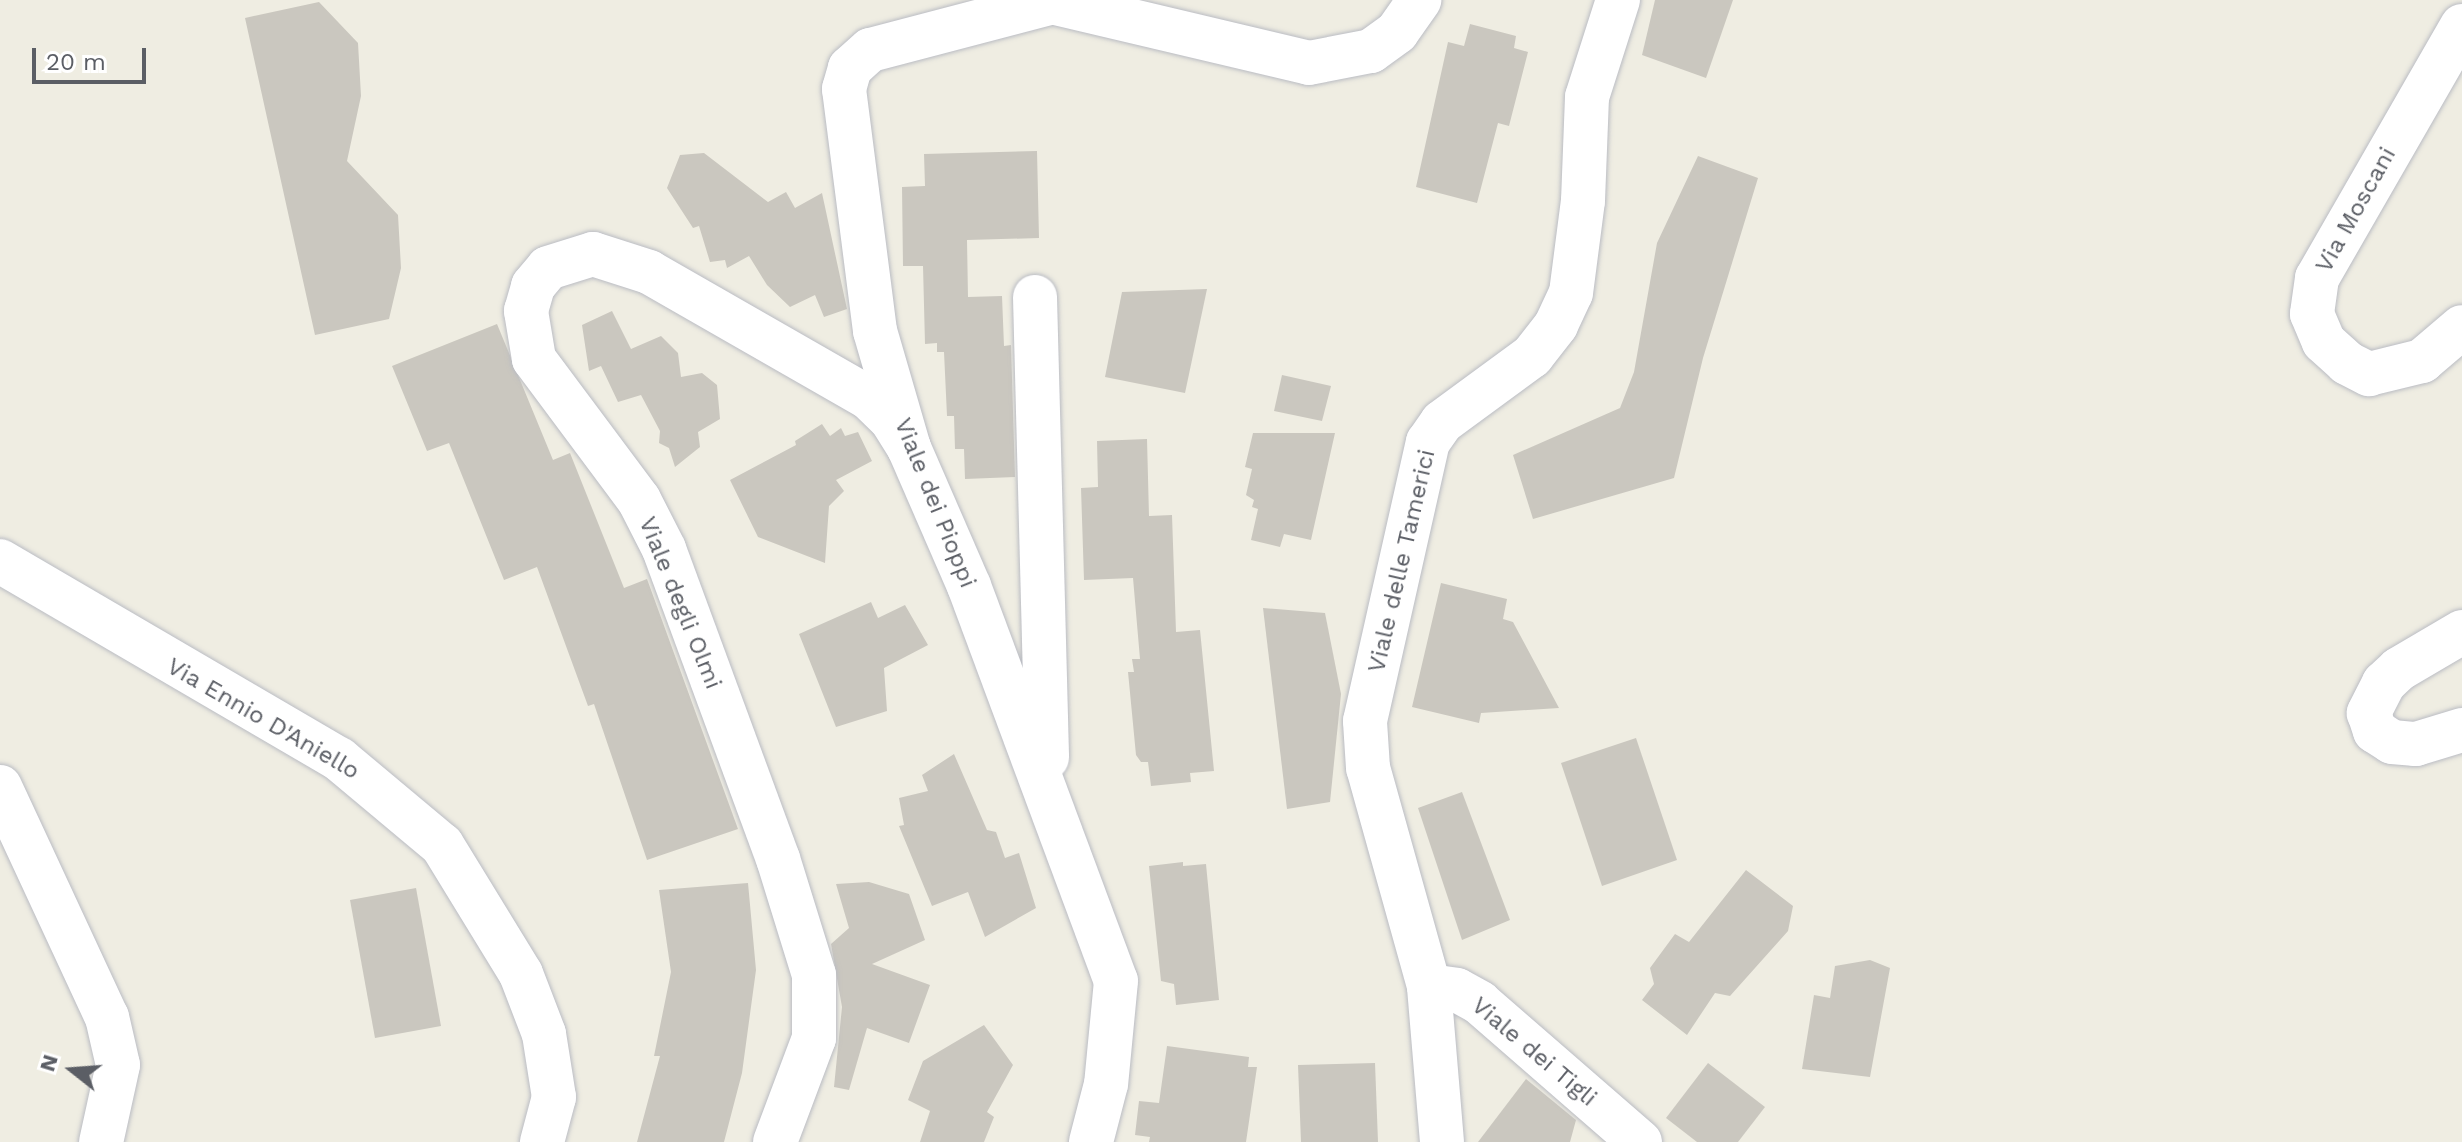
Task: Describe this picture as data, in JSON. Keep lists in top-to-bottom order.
{
  "streets": {
    "street": [
      "Via Moscani",
      "Viale dei Pioppi",
      "Viale delle Tamerici",
      "Viale degli Olmi",
      "Via Ennio D'Aniello",
      "Viale dei Tigli"
    ]
  },
  "crossings": [
    ["Viale dei Pioppi", "Viale degli Olmi"],
    ["Viale delle Tamerici", "Viale dei Tigli"]
  ],
  "scale_bar": "20 m",
  "north": "left"
}
